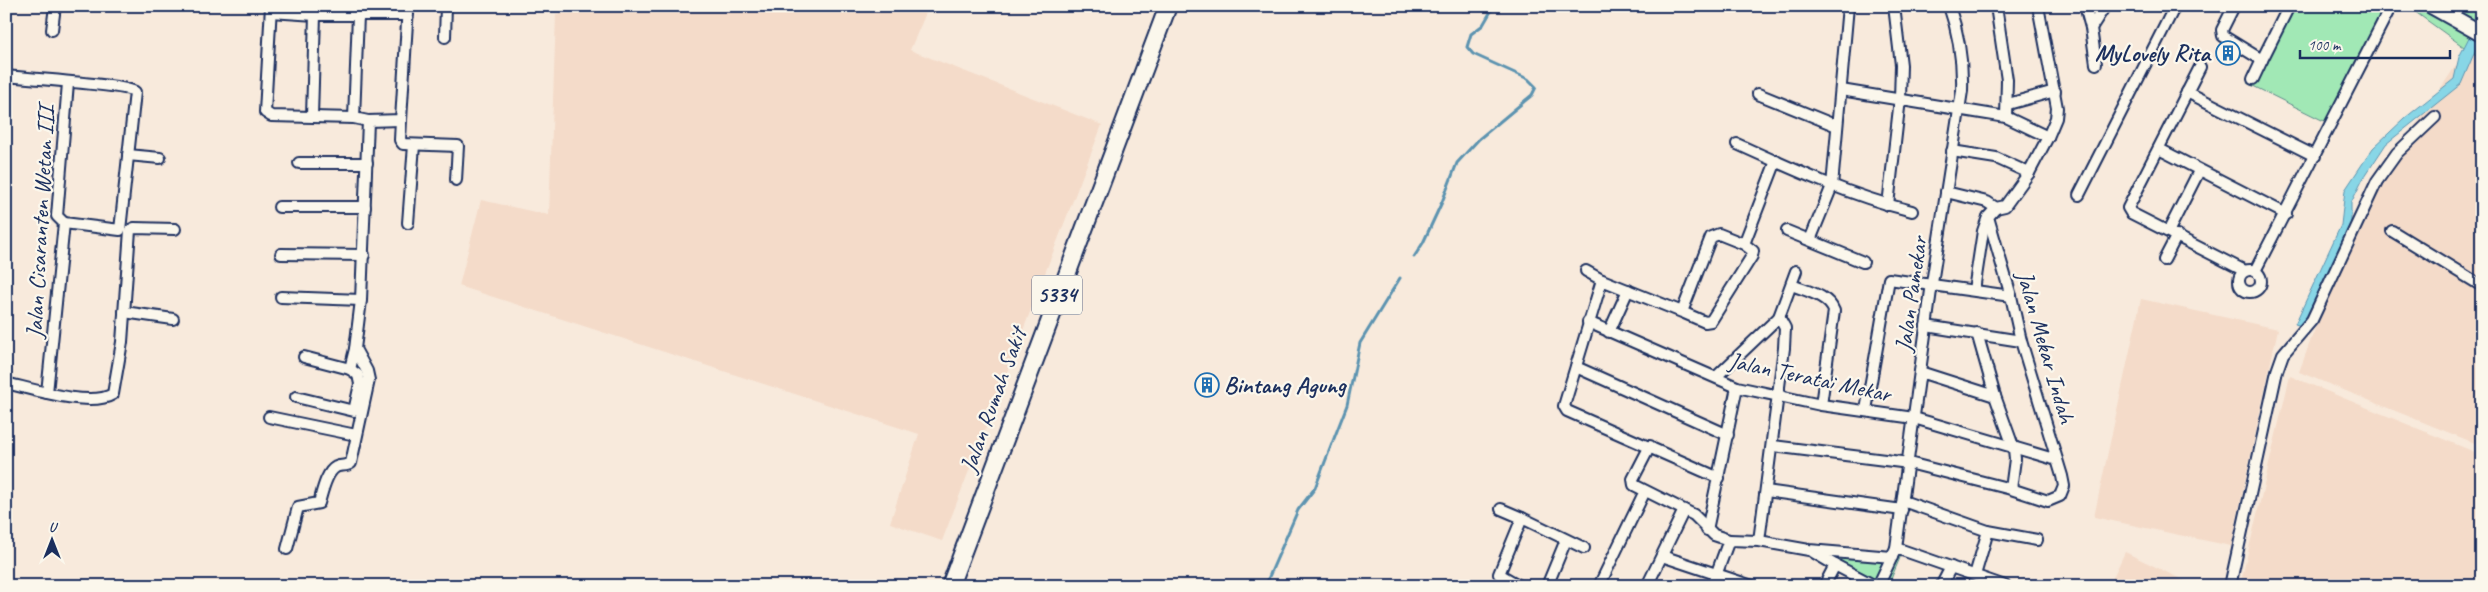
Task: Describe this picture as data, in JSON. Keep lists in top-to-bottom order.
{
  "streets": {
    "main road": ["5334", "Jalan Rumah Sakit"],
    "street": [
      "Jalan Cisaranten Wetan III",
      "Jalan Pamekar",
      "Jalan Mekar Indah",
      "Jalan Teratai Mekar"
    ]
  },
  "crossings": [
    ["Jalan Pamekar", "Jalan Teratai Mekar"],
    ["Jalan Mekar Indah", "Jalan Teratai Mekar"]
  ],
  "places": {
    "building": ["MyLovely Rita", "Bintang Agung"]
  },
  "scale_bar": "100 m",
  "north": "top"
}
